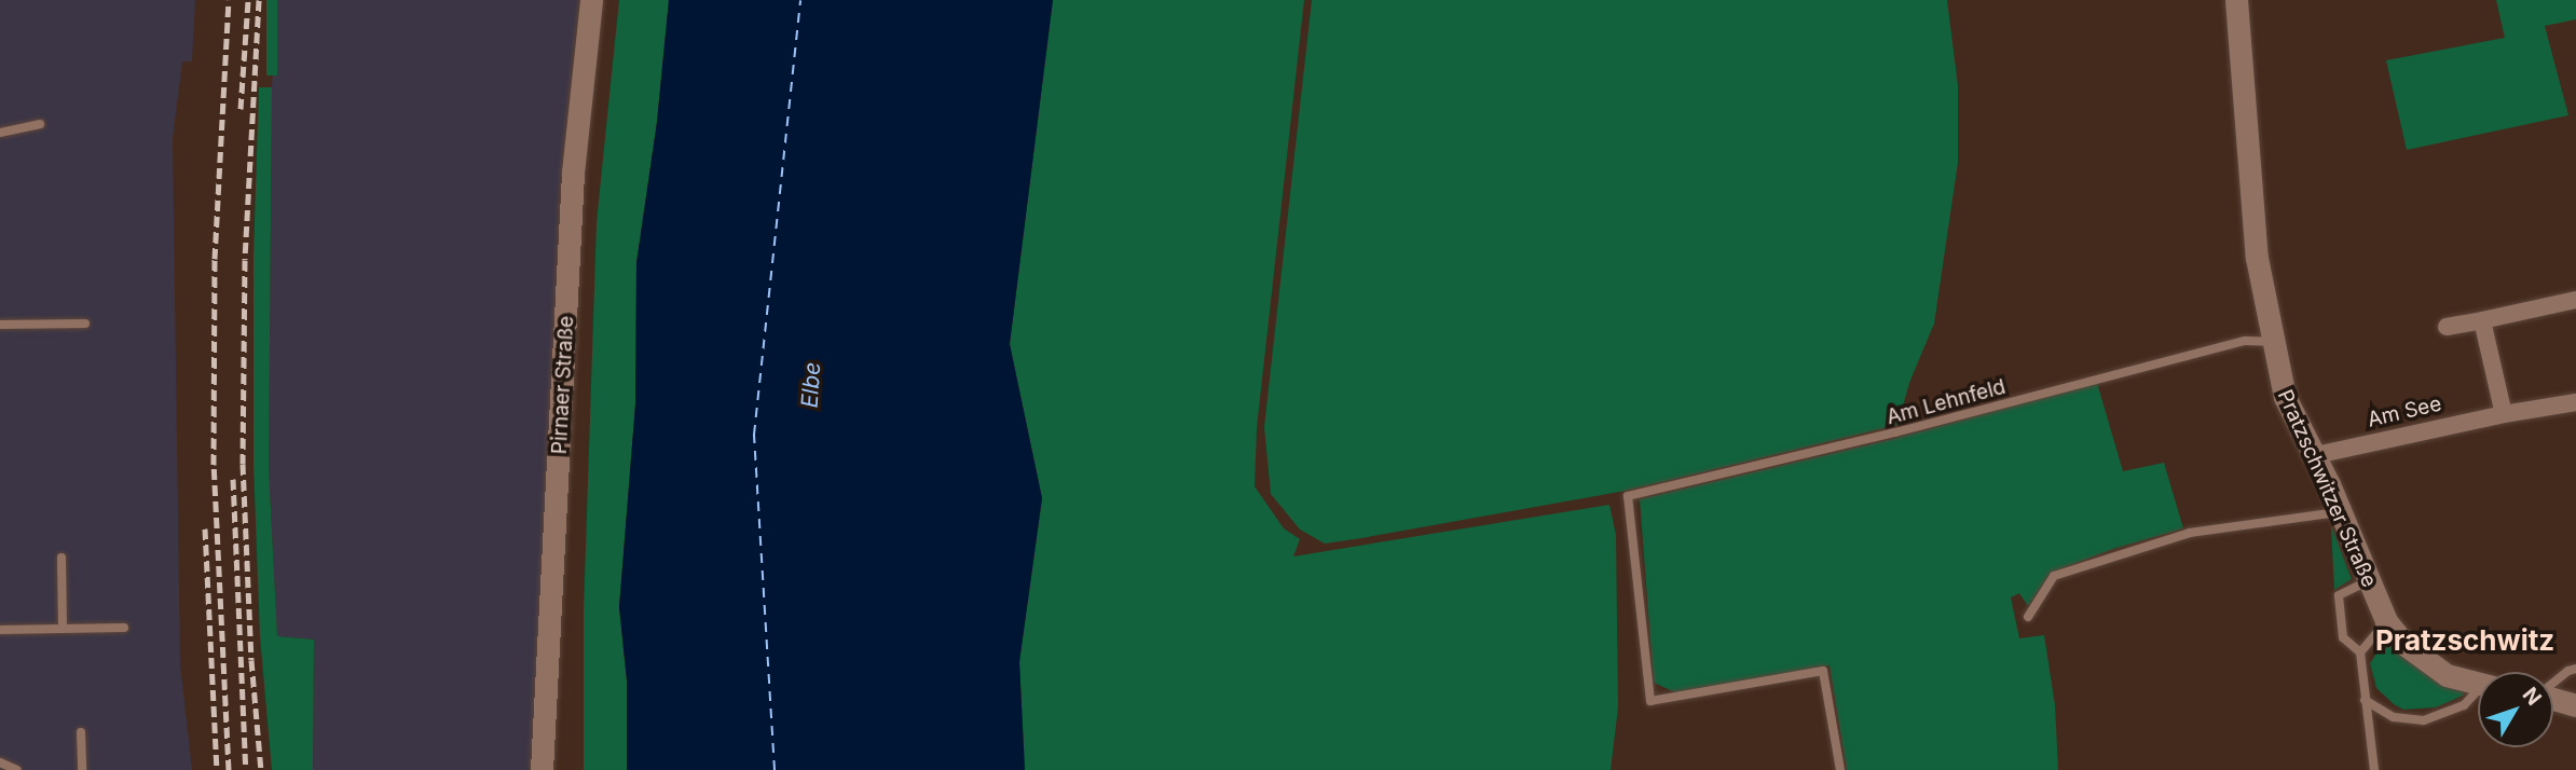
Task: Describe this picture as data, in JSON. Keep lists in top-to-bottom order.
{
  "streets": {
    "street": ["Pirnaer Straße", "Am See", "Pratzschwitzer Straße"],
    "lane": ["Am Lehnfeld"]
  },
  "crossings": [
    ["Am Lehnfeld", "Pratzschwitzer Straße"],
    ["Am See", "Pratzschwitzer Straße"]
  ],
  "districts": ["Pratzschwitz"],
  "water": ["Elbe"],
  "north": "top right"
}
